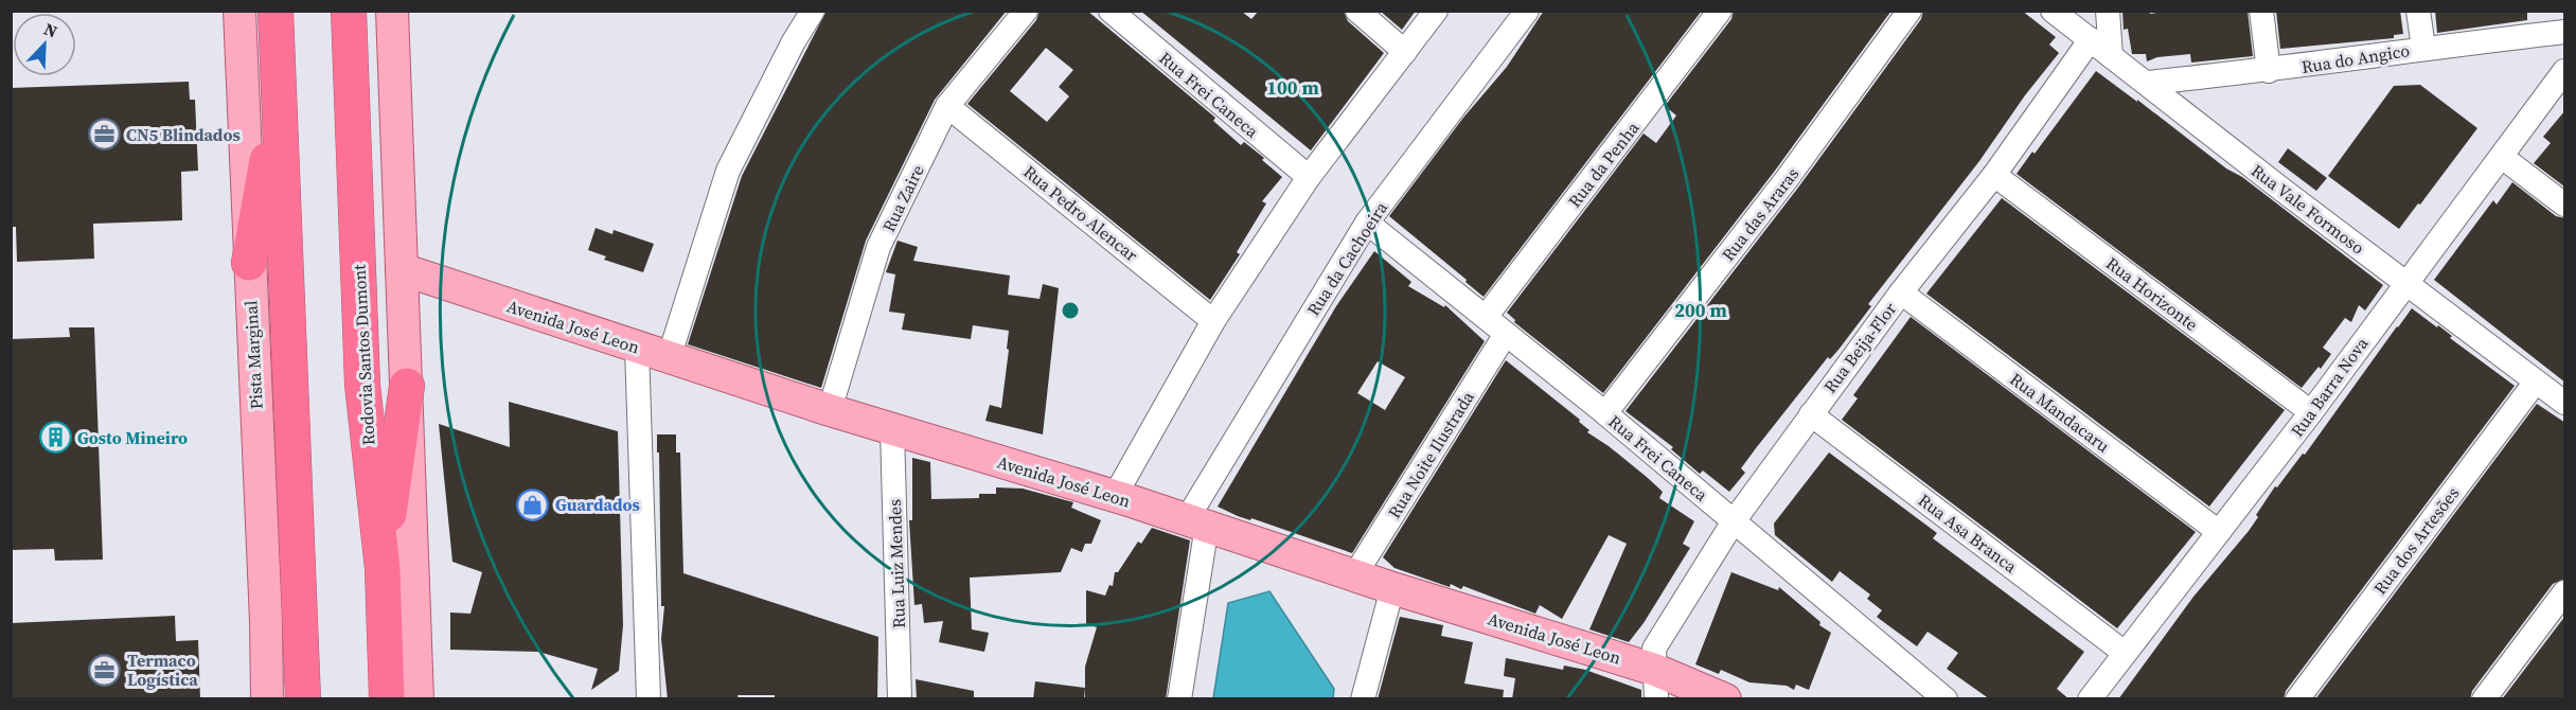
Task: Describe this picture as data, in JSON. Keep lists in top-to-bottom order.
{
  "streets": {
    "highway": ["Rodovia Santos Dumont"],
    "main road": ["Avenida José Leon", "Pista Marginal"],
    "street": [
      "Rua do Angico",
      "Rua Frei Caneca",
      "Rua da Penha",
      "Rua Zaire",
      "Rua Vale Formoso",
      "Rua Pedro Alencar",
      "Rua das Araras",
      "Rua da Cachoeira",
      "Rua Horizonte",
      "Rua Beija-Flor",
      "Rua Barra Nova",
      "Rua Mandacaru",
      "Rua Noite Ilustrada",
      "Rua Asa Branca",
      "Rua dos Artesões",
      "Rua Luiz Mendes"
    ]
  },
  "crossings": [
    ["Rua do Angico", "Rua Vale Formoso"],
    ["Rua Frei Caneca", "Rua da Penha"],
    ["Rua Frei Caneca", "Rua das Araras"],
    ["Rua Frei Caneca", "Rua da Cachoeira"],
    ["Rua Frei Caneca", "Rua Beija-Flor"],
    ["Rua Frei Caneca", "Rua Noite Ilustrada"],
    ["Rua Zaire", "Rua Pedro Alencar"],
    ["Rua Zaire", "Avenida José Leon"],
    ["Rua Vale Formoso", "Rua Beija-Flor"],
    ["Rua Vale Formoso", "Rua Barra Nova"],
    ["Rua Vale Formoso", "Rua dos Artesões"],
    ["Rua da Cachoeira", "Avenida José Leon"],
    ["Rua Horizonte", "Rua Beija-Flor"],
    ["Rua Horizonte", "Rua Barra Nova"],
    ["Avenida José Leon", "Rua Beija-Flor"],
    ["Avenida José Leon", "Rua Noite Ilustrada"],
    ["Avenida José Leon", "Rua Luiz Mendes"],
    ["Rua Beija-Flor", "Rua Mandacaru"],
    ["Rua Beija-Flor", "Rua Asa Branca"],
    ["Rua Barra Nova", "Rua Mandacaru"],
    ["Rua Barra Nova", "Rua Asa Branca"]
  ],
  "places": {
    "office": ["CN5 Blindados", "Termaco Logística"],
    "building": ["Gosto Mineiro"],
    "shop": ["Guardados"]
  },
  "north": "top right",
  "rings": ["100 m", "200 m"]
}
